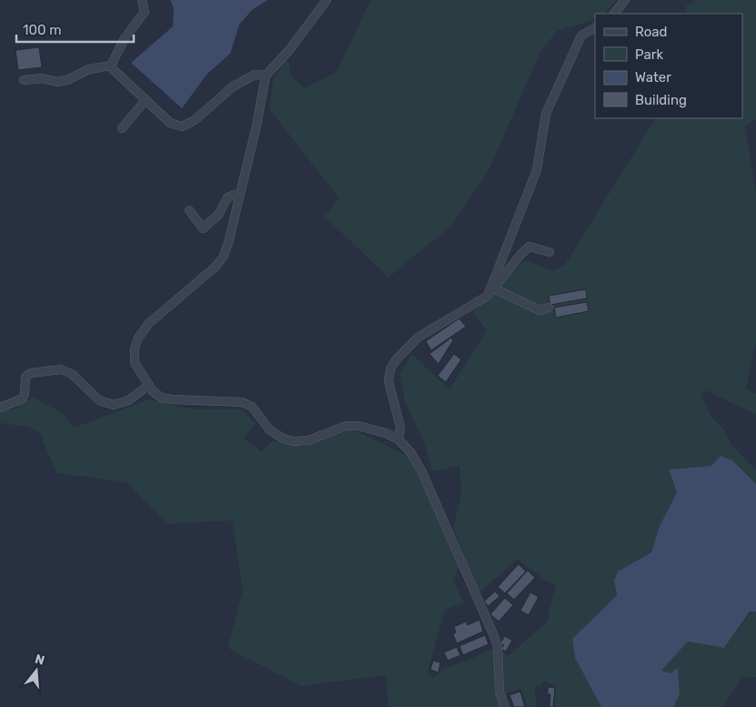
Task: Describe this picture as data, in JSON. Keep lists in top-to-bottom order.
{
  "legend": [
    "Road",
    "Park",
    "Water",
    "Building"
  ],
  "scale_bar": "100 m",
  "north": "top"
}
